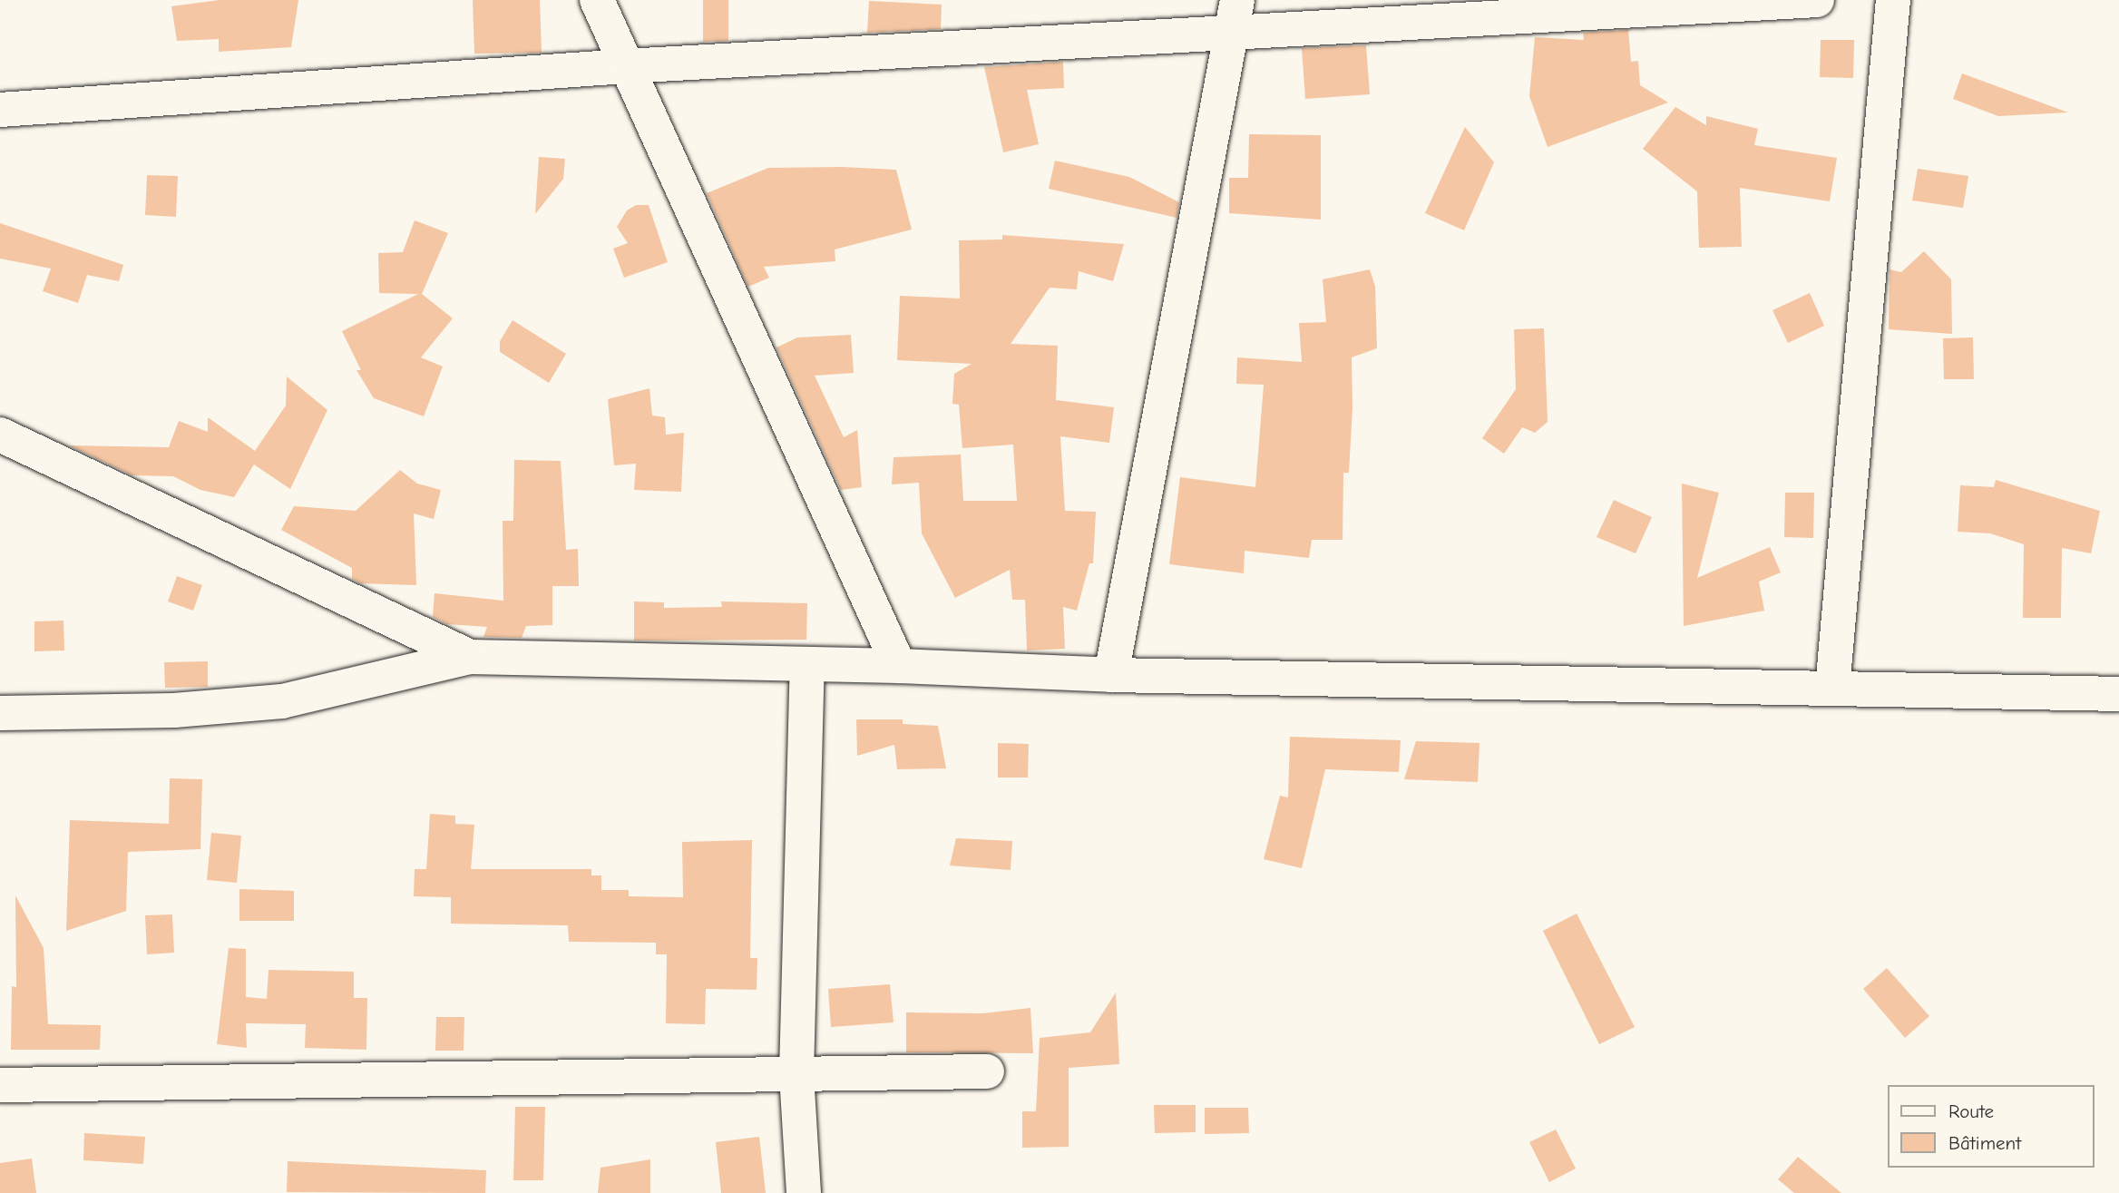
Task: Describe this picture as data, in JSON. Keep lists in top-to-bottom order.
{
  "legend": ["Route", "Bâtiment"]
}
